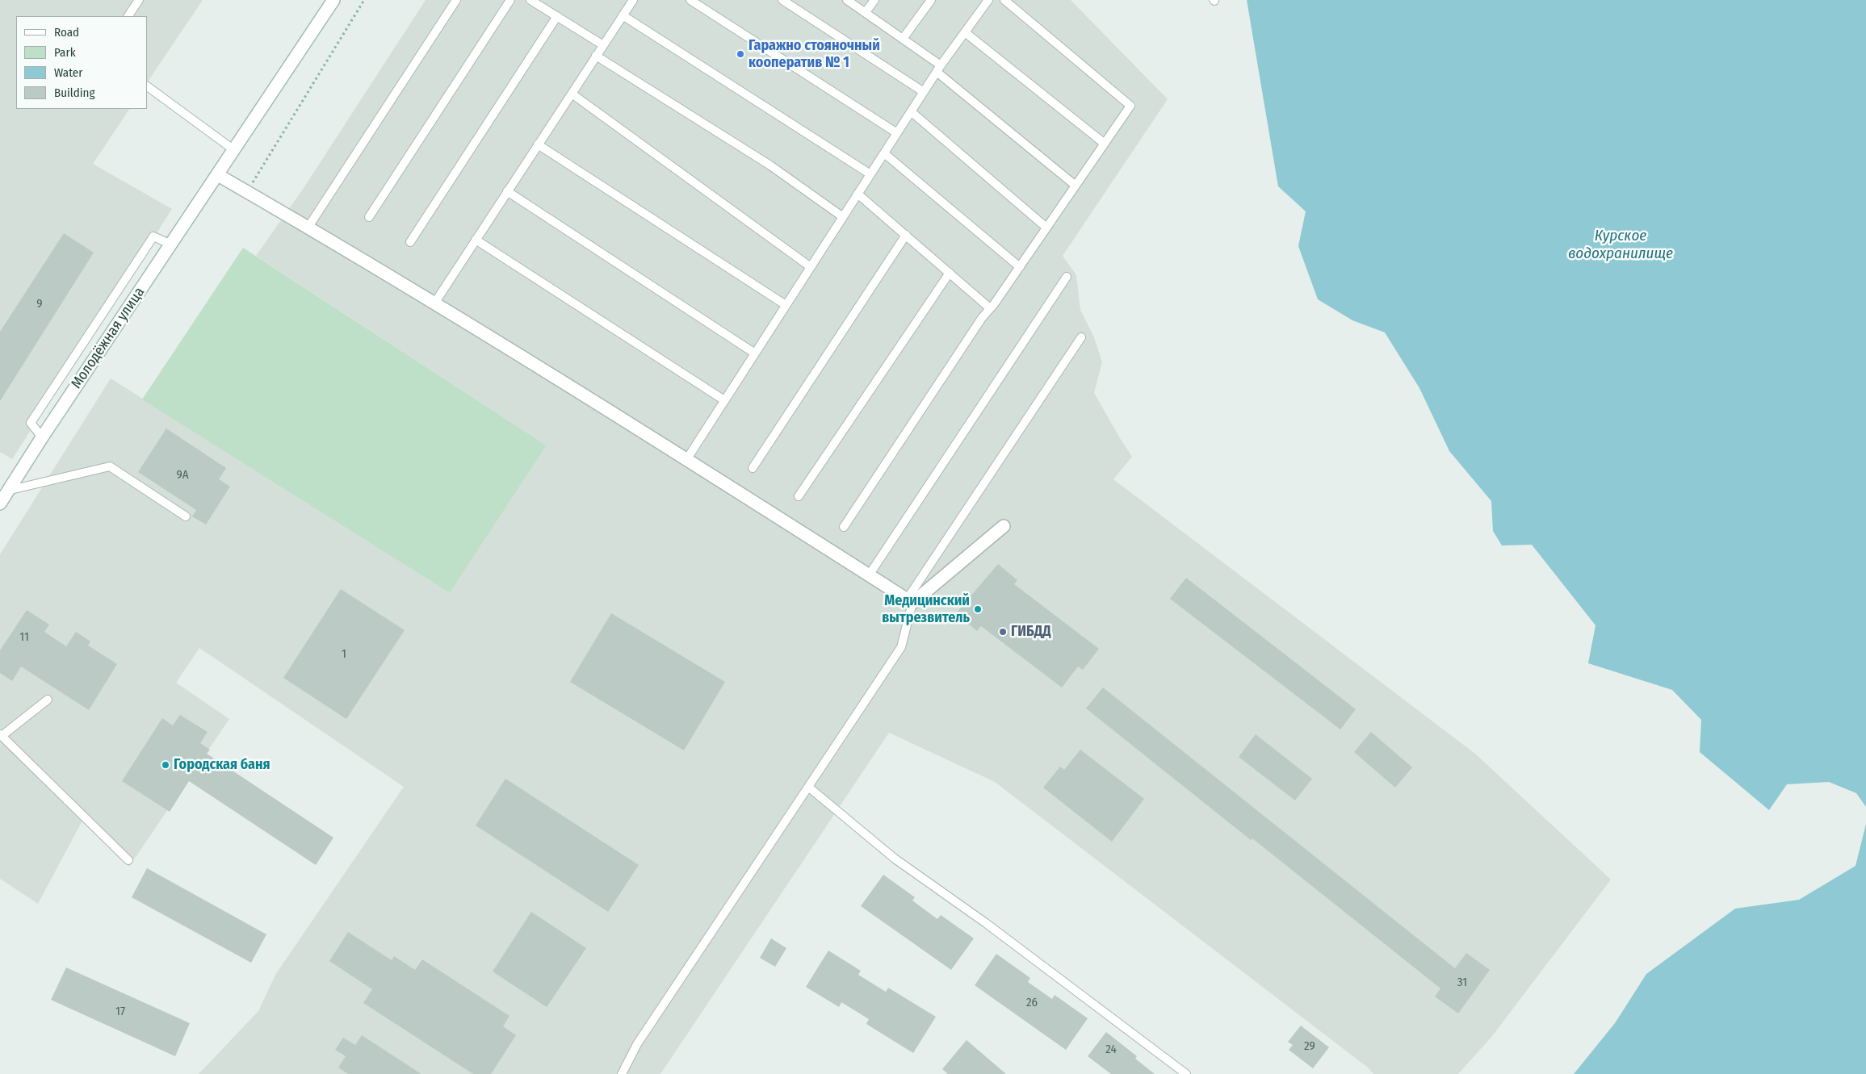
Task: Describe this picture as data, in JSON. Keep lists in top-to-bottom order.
{
  "streets": {
    "street": ["Молодёжная улица"]
  },
  "water": ["Курское водохранилище"],
  "places": [
    "Гаражно стояночный кооператив № 1",
    "Медицинский вытрезвитель",
    "ГИБДД",
    "Городская баня"
  ],
  "house_numbers": [
    "9",
    "9А",
    "11",
    "1",
    "31",
    "26",
    "17",
    "29",
    "24"
  ],
  "legend": [
    "Road",
    "Park",
    "Water",
    "Building"
  ]
}
